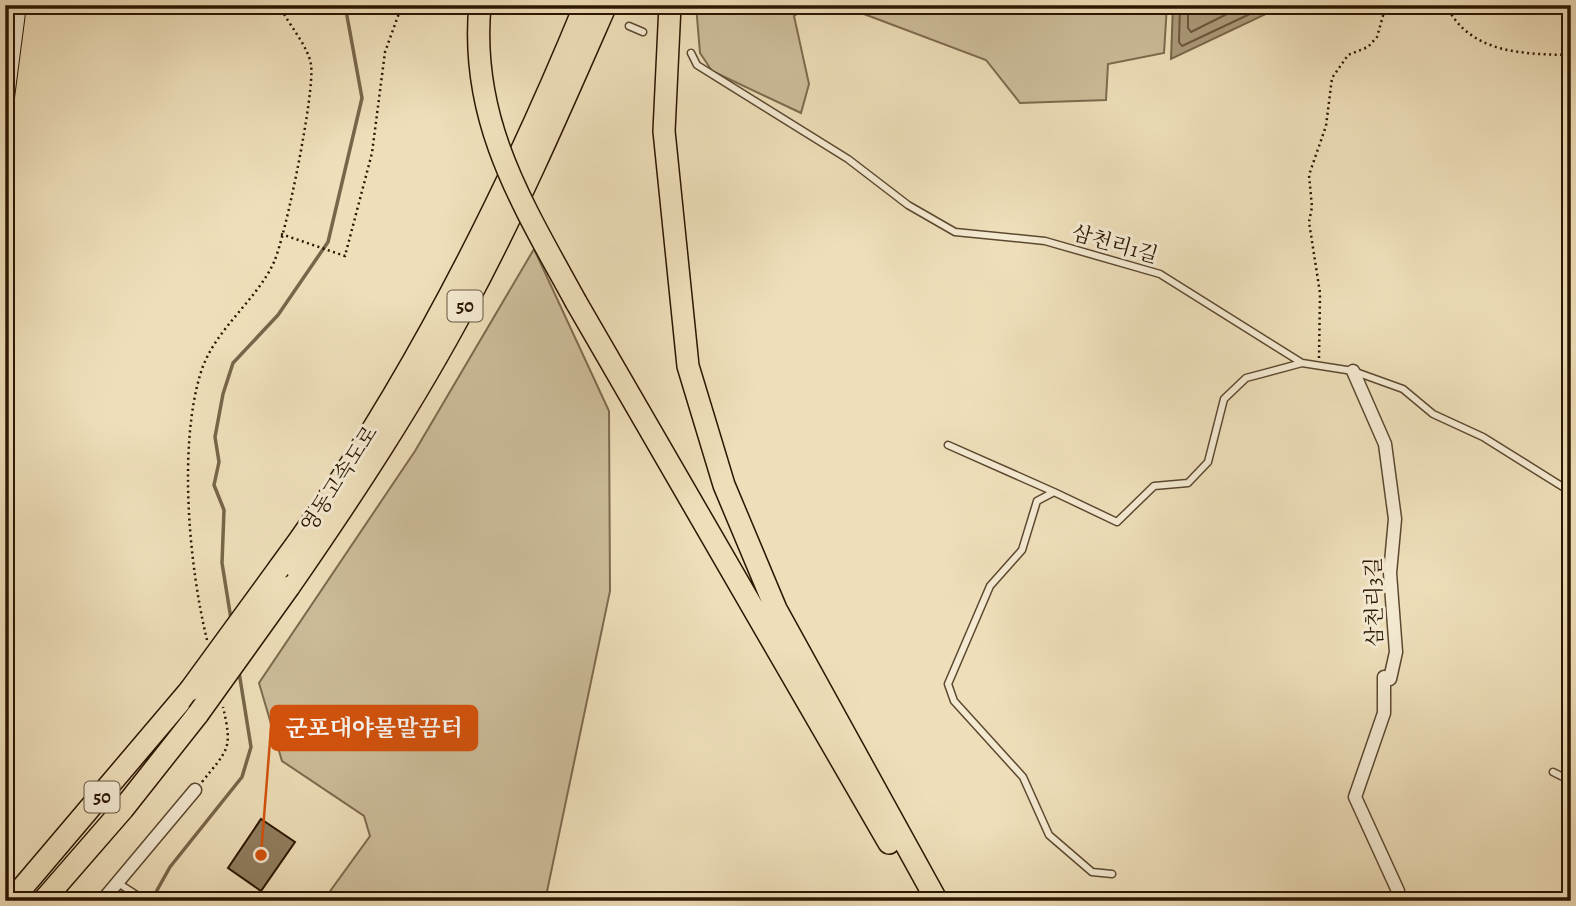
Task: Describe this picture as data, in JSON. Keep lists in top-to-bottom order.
{
  "streets": {
    "highway": ["50", "영동고속도로"],
    "street": ["삼천리3길"],
    "lane": ["삼천리1길"]
  },
  "crossings": [
    ["삼천리1길", "삼천리3길"]
  ],
  "places": ["군포대야물말끔터"]
}
